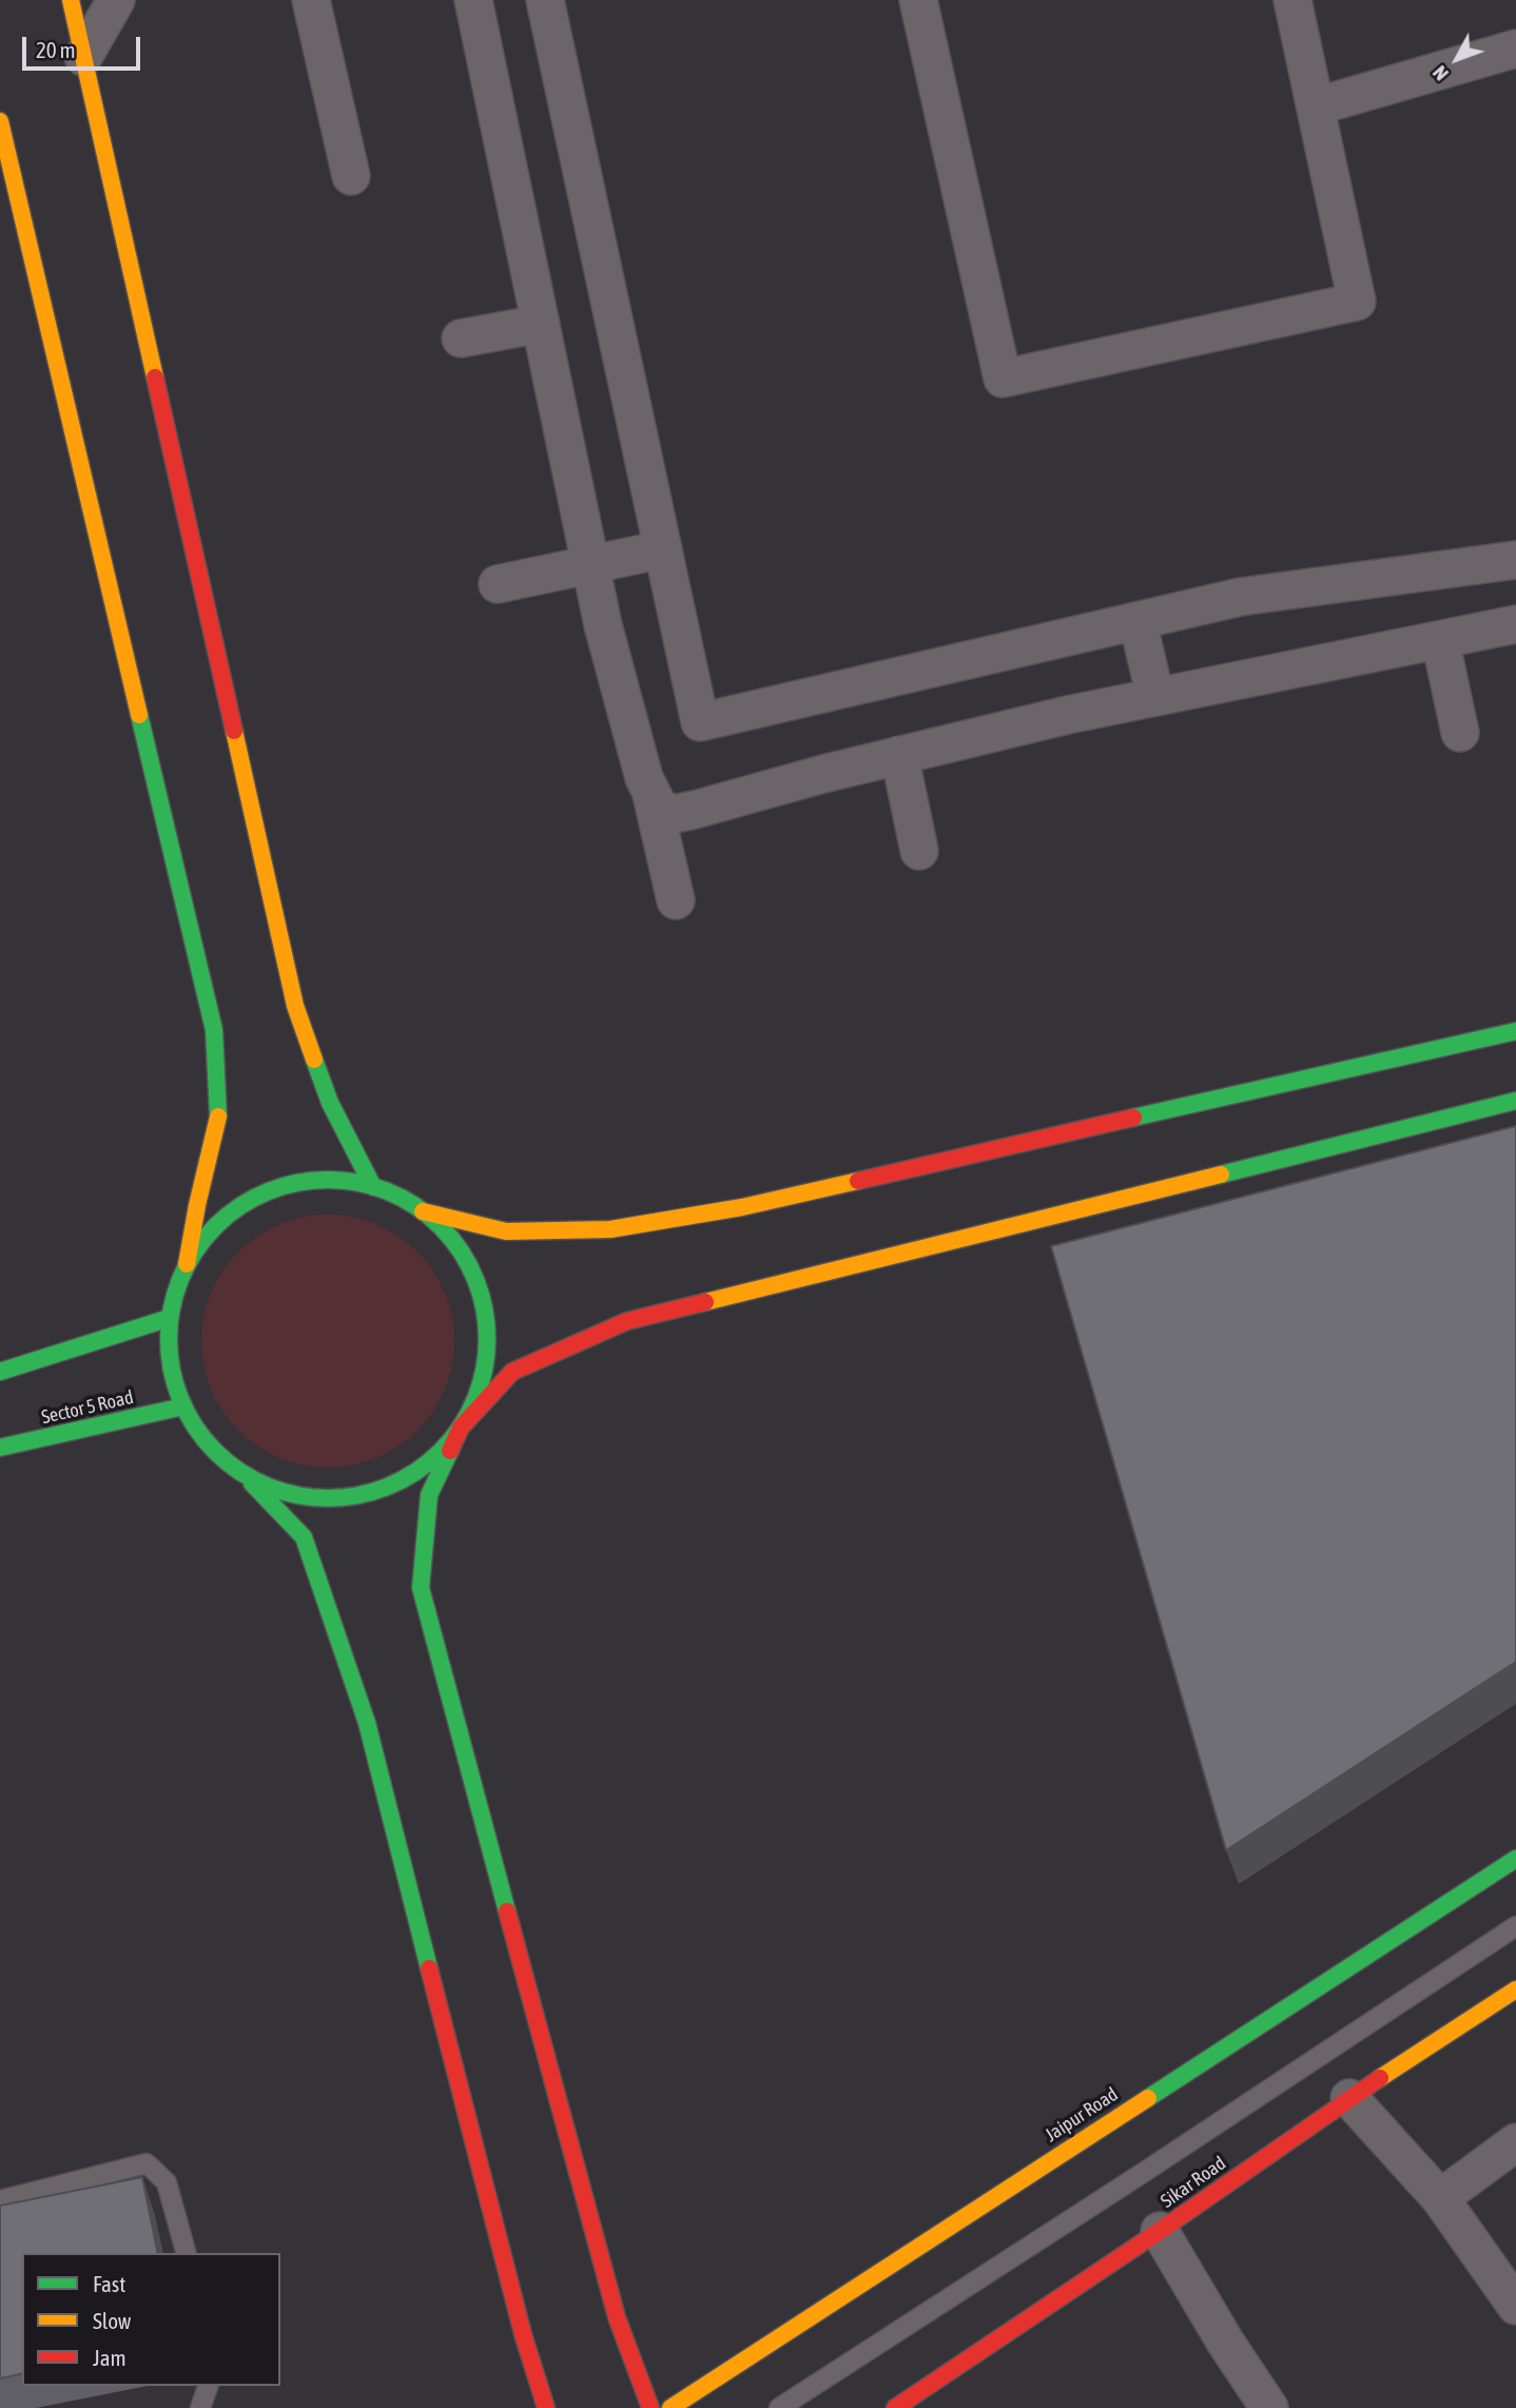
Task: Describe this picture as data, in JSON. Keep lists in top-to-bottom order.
{
  "streets": {
    "main road": ["Sector 5 Road", "Jaipur Road", "Sikar Road"]
  },
  "legend": ["Fast", "Slow", "Jam"],
  "scale_bar": "20 m",
  "north": "bottom left"
}
